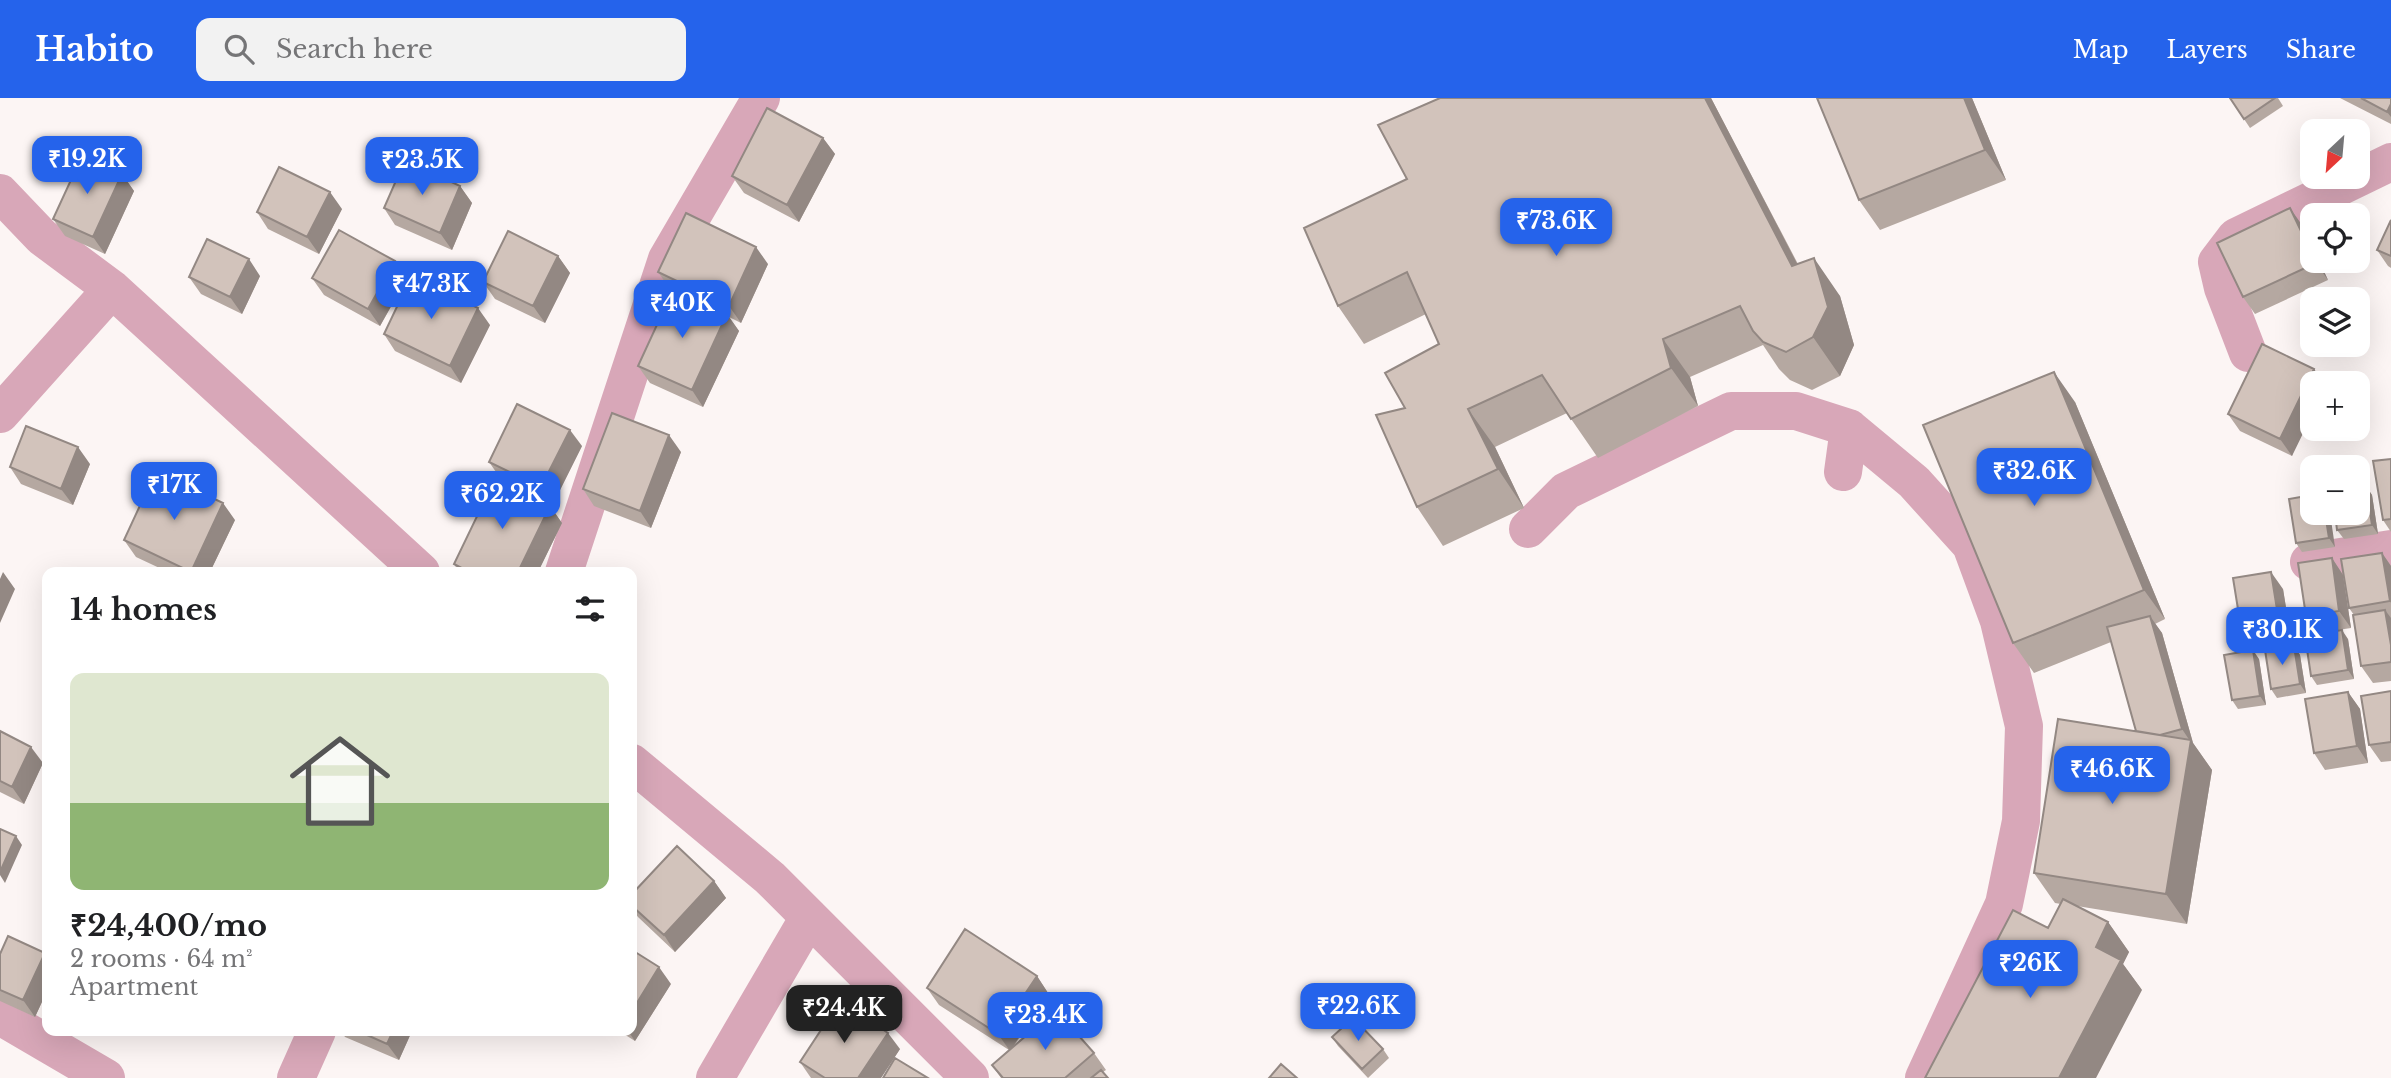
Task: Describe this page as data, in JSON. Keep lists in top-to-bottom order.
{
  "north": "bottom left",
  "page": {
    "header": "Habito",
    "search": "Search here",
    "nav": ["Map", "Layers", "Share"],
    "map_buttons": ["+", "−"],
    "price": [
      "₹19.2K",
      "₹23.5K",
      "₹73.6K",
      "₹47.3K",
      "₹40K",
      "₹32.6K",
      "₹17K",
      "₹62.2K",
      "₹30.1K",
      "₹46.6K",
      "₹26K",
      "₹22.6K",
      "₹24.4K",
      "₹23.4K"
    ],
    "heading": "14 homes",
    "list": [
      {
        "name": "₹24,400/mo",
        "note": "2 rooms · 64 m² · Apartment"
      }
    ]
  }
}
